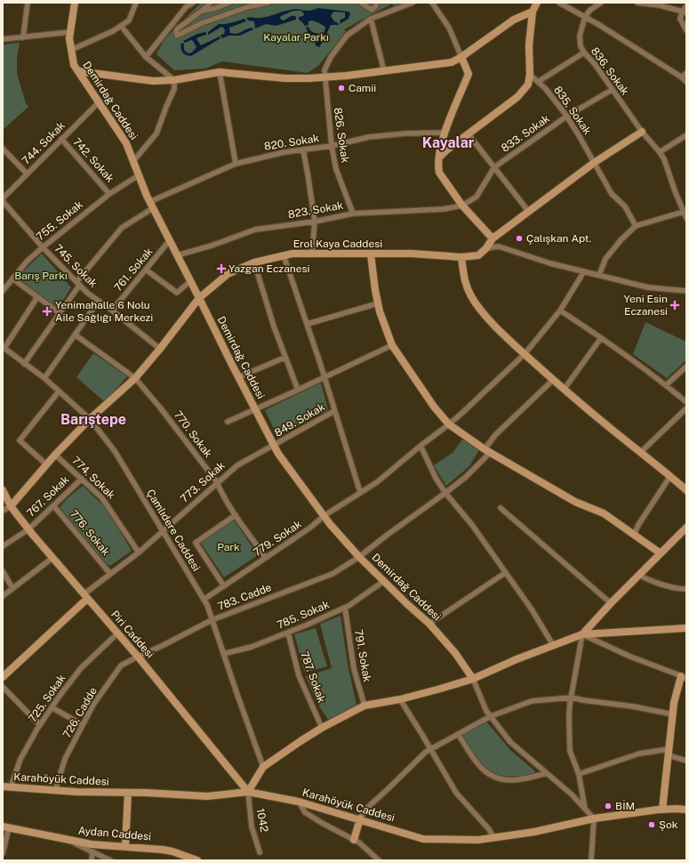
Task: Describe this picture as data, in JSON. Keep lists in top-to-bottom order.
{
  "streets": {
    "street": [
      "836. Sokak",
      "Demirdağ Caddesi",
      "835. Sokak",
      "833. Sokak",
      "826. Sokak",
      "820. Sokak",
      "744. Sokak",
      "742. Sokak",
      "823. Sokak",
      "755. Sokak",
      "Erol Kaya Caddesi",
      "745. Sokak",
      "761. Sokak",
      "849. Sokak",
      "770. Sokak",
      "774. Sokak",
      "773. Sokak",
      "767. Sokak",
      "Çamlıdere Caddesi",
      "776. Sokak",
      "779. Sokak",
      "783. Cadde",
      "785. Sokak",
      "Piri Caddesi",
      "791. Sokak",
      "787. Sokak",
      "725. Sokak",
      "726. Cadde",
      "Karahöyük Caddesi",
      "1042",
      "Aydan Caddesi"
    ]
  },
  "crossings": [
    ["836. Sokak", "833. Sokak"],
    ["836. Sokak", "Erol Kaya Caddesi"],
    ["Demirdağ Caddesi", "820. Sokak"],
    ["Demirdağ Caddesi", "744. Sokak"],
    ["Demirdağ Caddesi", "823. Sokak"],
    ["Demirdağ Caddesi", "755. Sokak"],
    ["Demirdağ Caddesi", "Erol Kaya Caddesi"],
    ["Demirdağ Caddesi", "761. Sokak"],
    ["Demirdağ Caddesi", "849. Sokak"],
    ["Demirdağ Caddesi", "773. Sokak"],
    ["Demirdağ Caddesi", "779. Sokak"],
    ["Demirdağ Caddesi", "783. Cadde"],
    ["Demirdağ Caddesi", "785. Sokak"],
    ["835. Sokak", "833. Sokak"],
    ["835. Sokak", "Erol Kaya Caddesi"],
    ["833. Sokak", "823. Sokak"],
    ["826. Sokak", "820. Sokak"],
    ["826. Sokak", "823. Sokak"],
    ["820. Sokak", "745. Sokak"],
    ["820. Sokak", "Çamlıdere Caddesi"],
    ["744. Sokak", "742. Sokak"],
    ["744. Sokak", "745. Sokak"],
    ["742. Sokak", "755. Sokak"],
    ["755. Sokak", "745. Sokak"],
    ["Erol Kaya Caddesi", "745. Sokak"],
    ["Erol Kaya Caddesi", "770. Sokak"],
    ["Erol Kaya Caddesi", "774. Sokak"],
    ["Erol Kaya Caddesi", "Çamlıdere Caddesi"],
    ["Erol Kaya Caddesi", "Piri Caddesi"],
    ["745. Sokak", "761. Sokak"],
    ["849. Sokak", "773. Sokak"],
    ["770. Sokak", "773. Sokak"],
    ["770. Sokak", "779. Sokak"],
    ["774. Sokak", "773. Sokak"],
    ["774. Sokak", "767. Sokak"],
    ["773. Sokak", "Çamlıdere Caddesi"],
    ["773. Sokak", "776. Sokak"],
    ["773. Sokak", "Piri Caddesi"],
    ["767. Sokak", "776. Sokak"],
    ["767. Sokak", "Piri Caddesi"],
    ["Çamlıdere Caddesi", "779. Sokak"],
    ["Çamlıdere Caddesi", "783. Cadde"],
    ["Çamlıdere Caddesi", "785. Sokak"],
    ["783. Cadde", "Piri Caddesi"],
    ["783. Cadde", "726. Cadde"],
    ["785. Sokak", "791. Sokak"],
    ["785. Sokak", "787. Sokak"],
    ["Piri Caddesi", "725. Sokak"],
    ["Piri Caddesi", "726. Cadde"],
    ["Piri Caddesi", "Karahöyük Caddesi"],
    ["Piri Caddesi", "1042"],
    ["725. Sokak", "Karahöyük Caddesi"],
    ["726. Cadde", "Karahöyük Caddesi"],
    ["Karahöyük Caddesi", "1042"]
  ],
  "districts": ["Kayalar", "Barıştepe"],
  "parks": ["Kayalar Parkı", "Barış Parkı", "Park"],
  "places": {
    "other": [
      "Camii",
      "Çalışkan Apt.",
      "BİM",
      "Şok"
    ],
    "health": ["Yazgan Eczanesi", "Yeni Esin Eczanesi", "Yenimahalle 6 Nolu Aile Sağlığı Merkezi"]
  }
}
